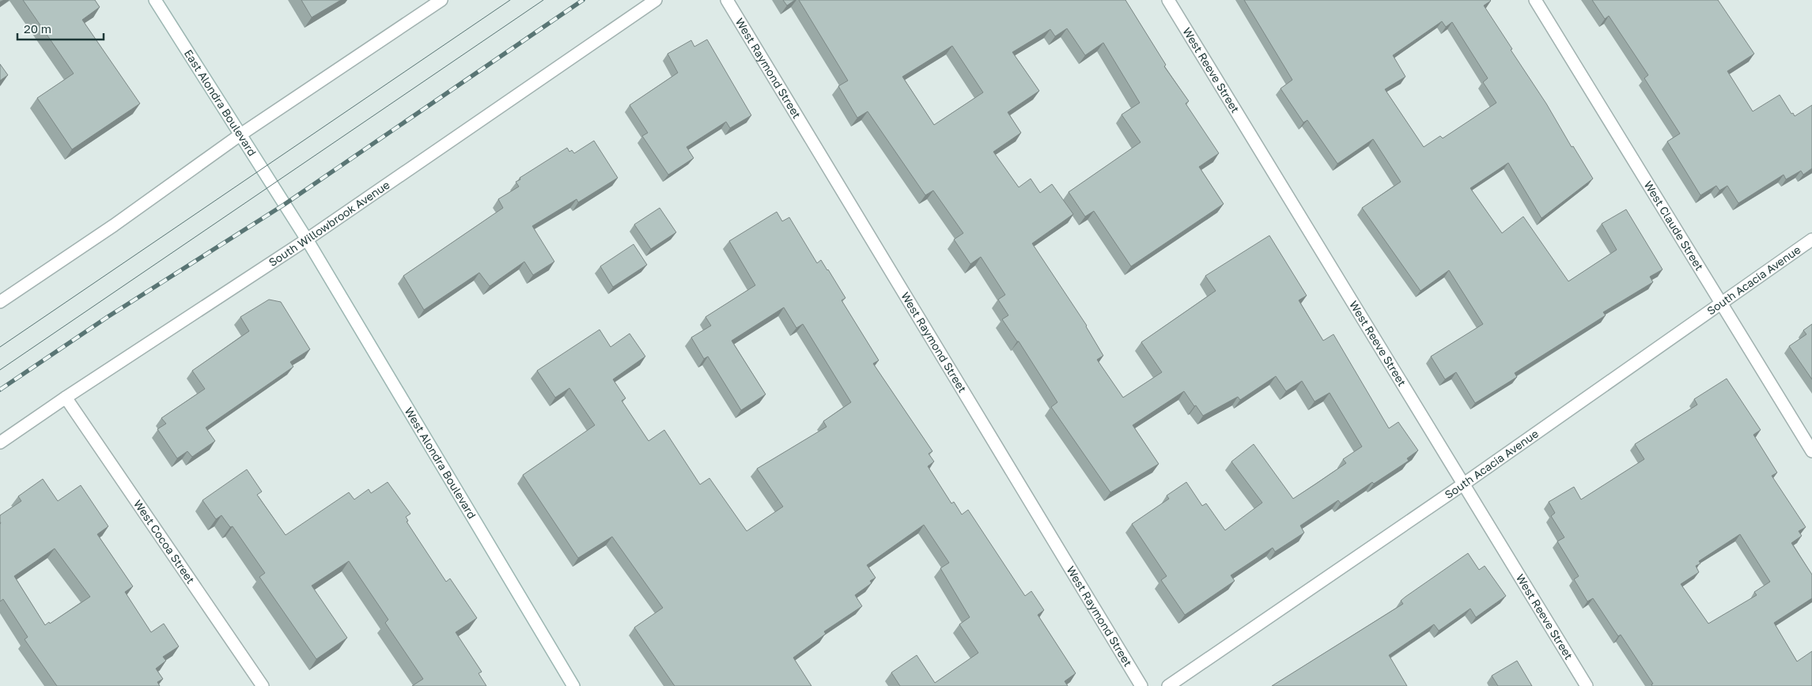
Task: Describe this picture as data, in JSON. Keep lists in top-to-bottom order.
{
  "streets": {
    "street": [
      "West Raymond Street",
      "West Reeve Street",
      "East Alondra Boulevard",
      "South Willowbrook Avenue",
      "West Claude Street",
      "South Acacia Avenue",
      "West Alondra Boulevard",
      "West Cocoa Street"
    ]
  },
  "crossings": [
    ["West Reeve Street", "South Acacia Avenue"],
    ["East Alondra Boulevard", "South Willowbrook Avenue"],
    ["East Alondra Boulevard", "West Alondra Boulevard"],
    ["South Willowbrook Avenue", "West Alondra Boulevard"],
    ["South Willowbrook Avenue", "West Cocoa Street"],
    ["West Claude Street", "South Acacia Avenue"]
  ],
  "scale_bar": "20 m"
}
